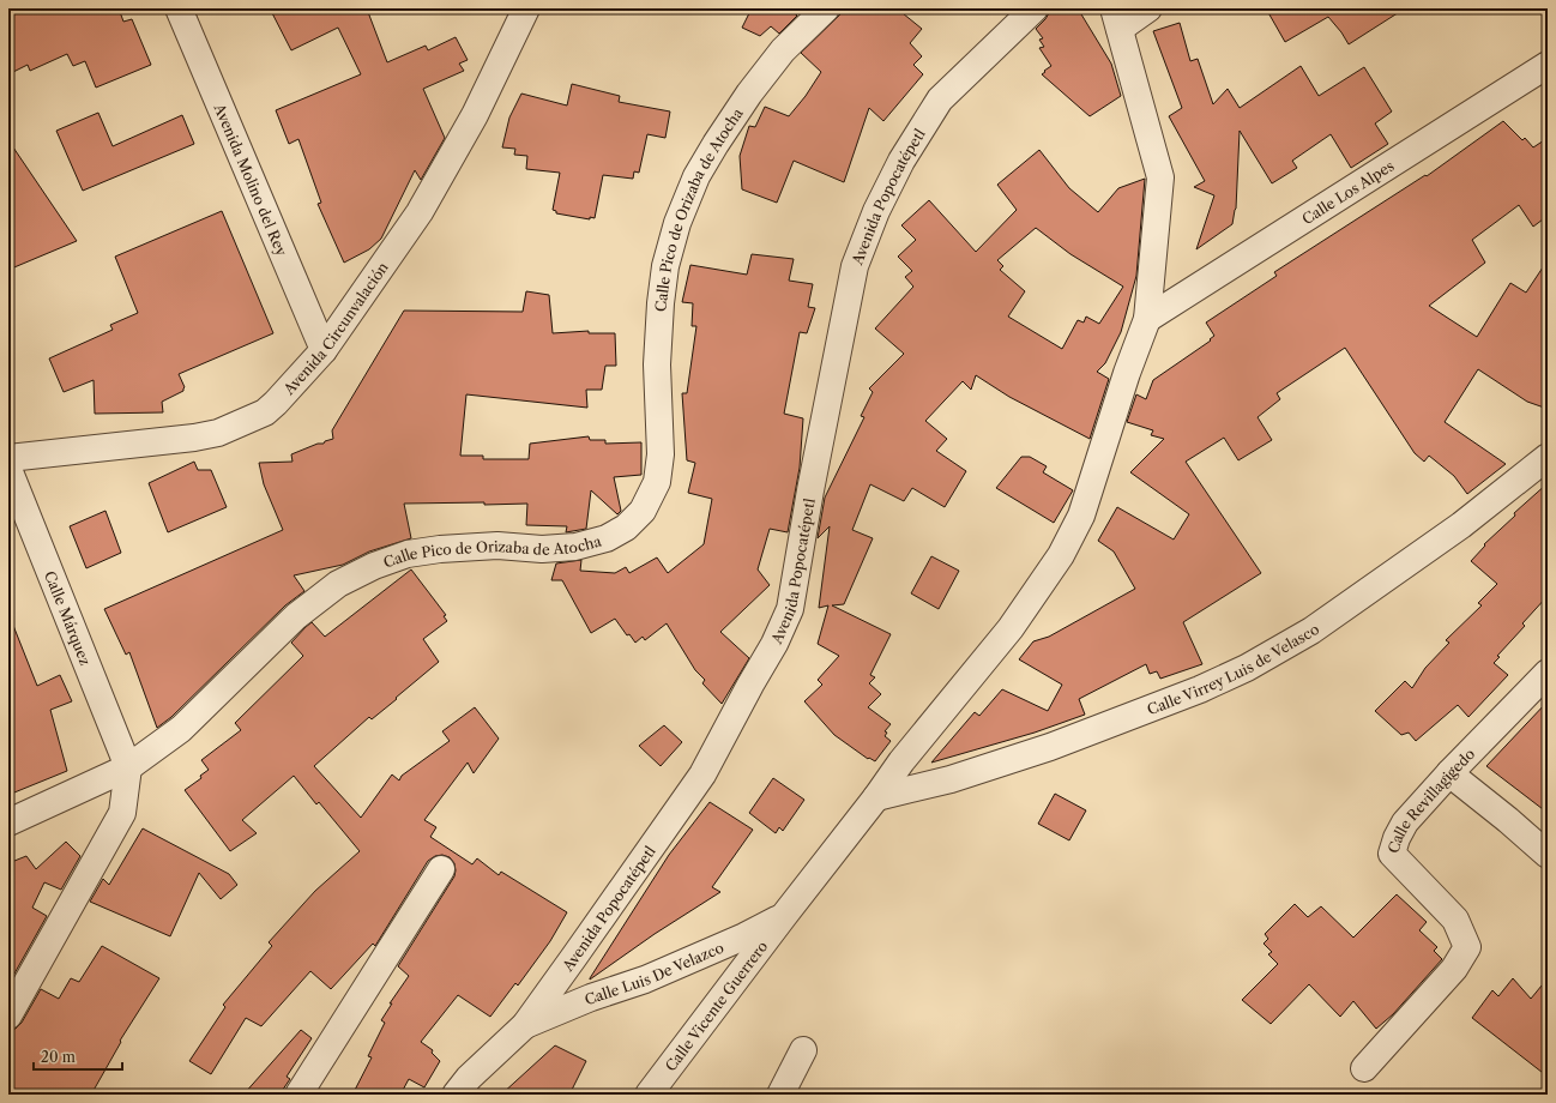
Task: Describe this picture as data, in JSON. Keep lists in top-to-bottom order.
{
  "streets": {
    "street": [
      "Avenida Molino del Rey",
      "Calle Los Alpes",
      "Avenida Popocatépetl",
      "Calle Pico de Orizaba de Atocha",
      "Avenida Circunvalación",
      "Calle Márquez",
      "Calle Virrey Luis de Velasco",
      "Calle Revillagigedo",
      "Calle Luis De Velazco",
      "Calle Vicente Guerrero"
    ]
  },
  "crossings": [
    ["Avenida Molino del Rey", "Avenida Circunvalación"],
    ["Avenida Popocatépetl", "Calle Luis De Velazco"],
    ["Calle Pico de Orizaba de Atocha", "Calle Márquez"],
    ["Calle Luis De Velazco", "Calle Vicente Guerrero"]
  ],
  "scale_bar": "20 m"
}
